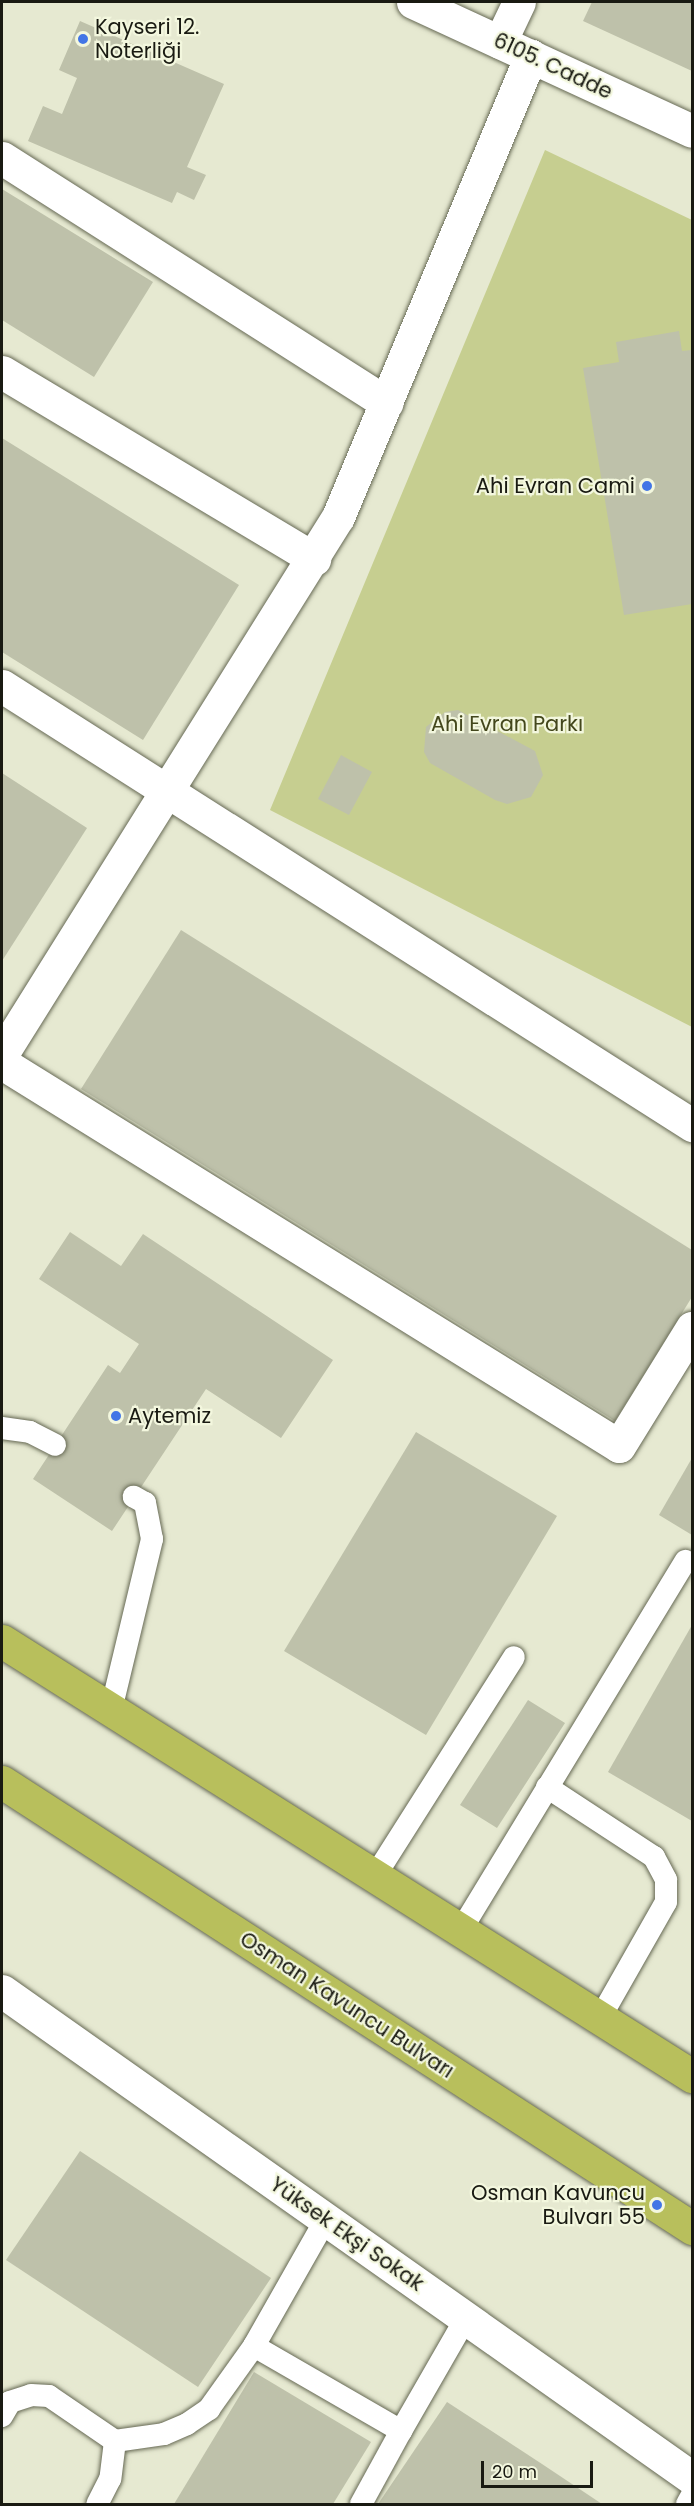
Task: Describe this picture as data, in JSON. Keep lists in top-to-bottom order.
{
  "streets": {
    "highway": ["Osman Kavuncu Bulvarı"],
    "street": ["6105. Cadde", "Yüksek Ekşi Sokak"]
  },
  "parks": ["Ahi Evran Parkı"],
  "places": [
    "Kayseri 12. Noterliği",
    "Ahi Evran Cami",
    "Aytemiz",
    "Osman Kavuncu Bulvarı 55"
  ],
  "scale_bar": "20 m"
}
